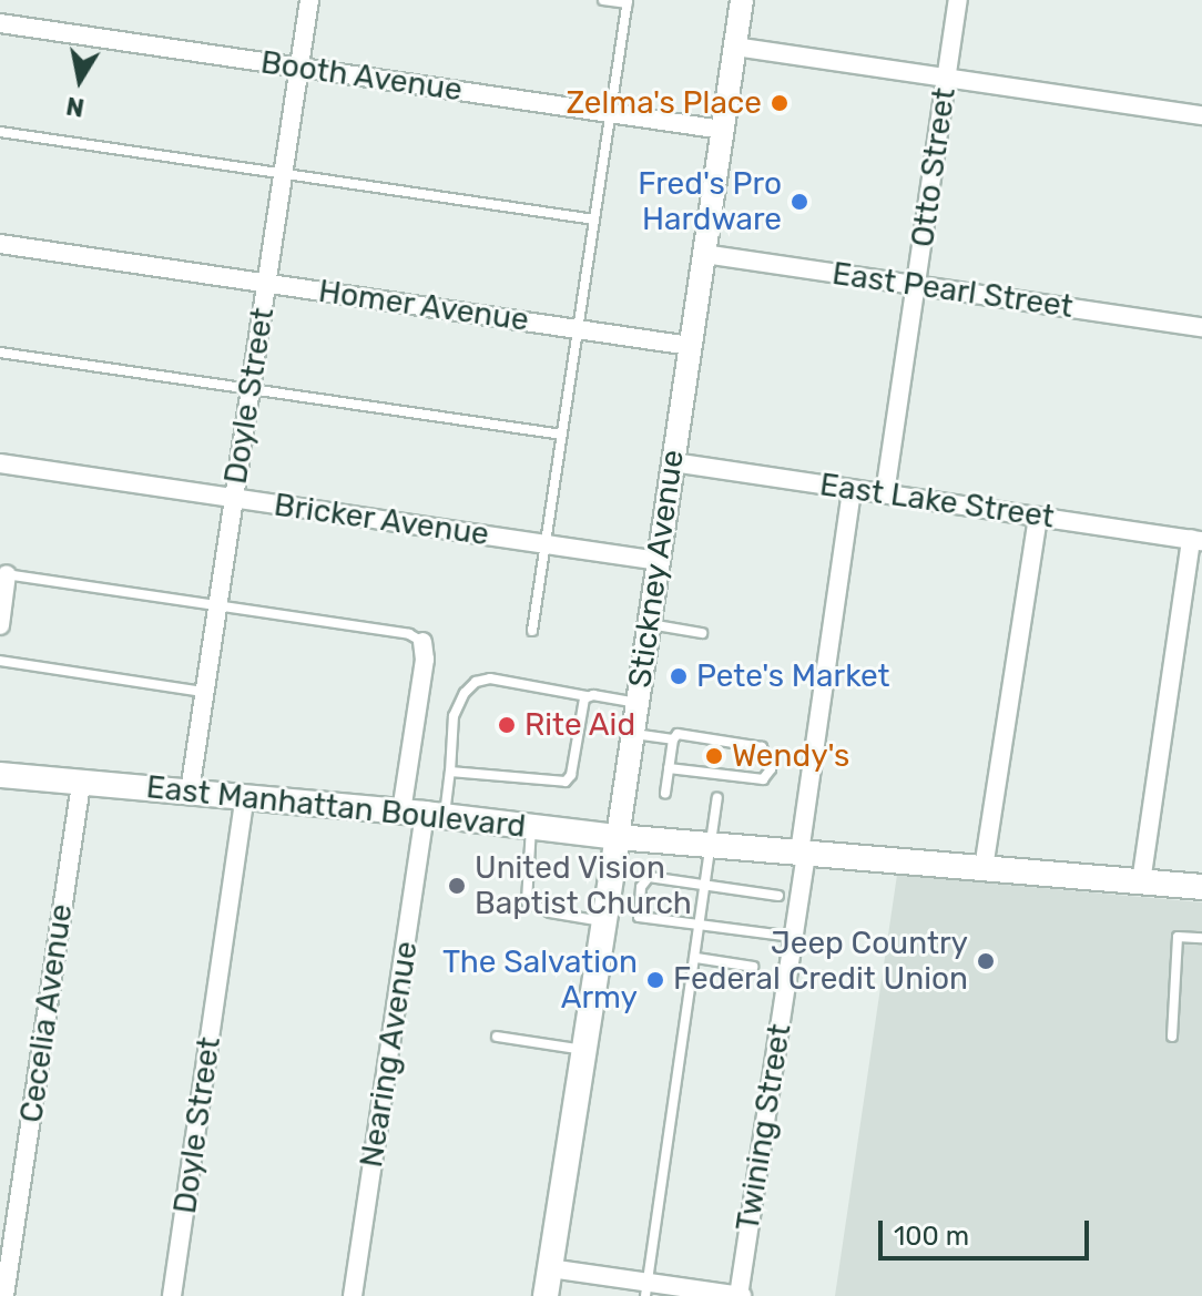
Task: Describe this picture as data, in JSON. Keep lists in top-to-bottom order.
{
  "streets": {
    "main road": ["Stickney Avenue", "East Manhattan Boulevard"],
    "street": [
      "Booth Avenue",
      "Otto Street",
      "East Pearl Street",
      "Homer Avenue",
      "Doyle Street",
      "East Lake Street",
      "Bricker Avenue",
      "Cecelia Avenue",
      "Nearing Avenue",
      "Twining Street"
    ]
  },
  "crossings": [
    ["Booth Avenue", "Doyle Street"],
    ["Booth Avenue", "Stickney Avenue"],
    ["Otto Street", "East Pearl Street"],
    ["Otto Street", "East Lake Street"],
    ["East Pearl Street", "Stickney Avenue"],
    ["Homer Avenue", "Doyle Street"],
    ["Homer Avenue", "Stickney Avenue"],
    ["Doyle Street", "Bricker Avenue"],
    ["Doyle Street", "East Manhattan Boulevard"],
    ["East Lake Street", "Stickney Avenue"],
    ["East Lake Street", "Twining Street"],
    ["Bricker Avenue", "Stickney Avenue"],
    ["Stickney Avenue", "East Manhattan Boulevard"],
    ["East Manhattan Boulevard", "Cecelia Avenue"],
    ["East Manhattan Boulevard", "Nearing Avenue"],
    ["East Manhattan Boulevard", "Twining Street"]
  ],
  "places": [
    "Zelma's Place",
    "Fred's Pro Hardware",
    "Pete's Market",
    "Rite Aid",
    "Wendy's",
    "United Vision Baptist Church",
    "Jeep Country Federal Credit Union",
    "The Salvation Army"
  ],
  "scale_bar": "100 m",
  "north": "bottom"
}
